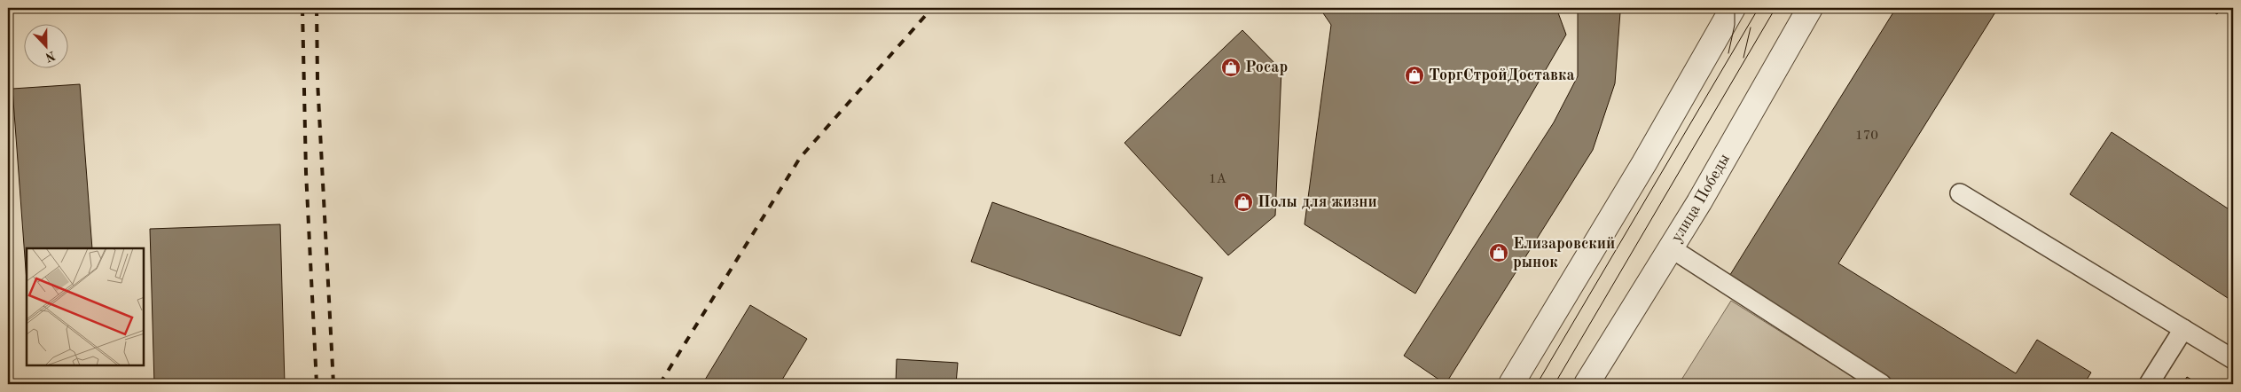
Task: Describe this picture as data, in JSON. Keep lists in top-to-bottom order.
{
  "streets": {
    "street": ["улица Победы"]
  },
  "places": {
    "shop": [
      "Росар",
      "ТоргСтройДоставка",
      "Полы для жизни",
      "Елизаровский рынок"
    ]
  },
  "house_numbers": ["170", "1А"],
  "north": "bottom"
}
